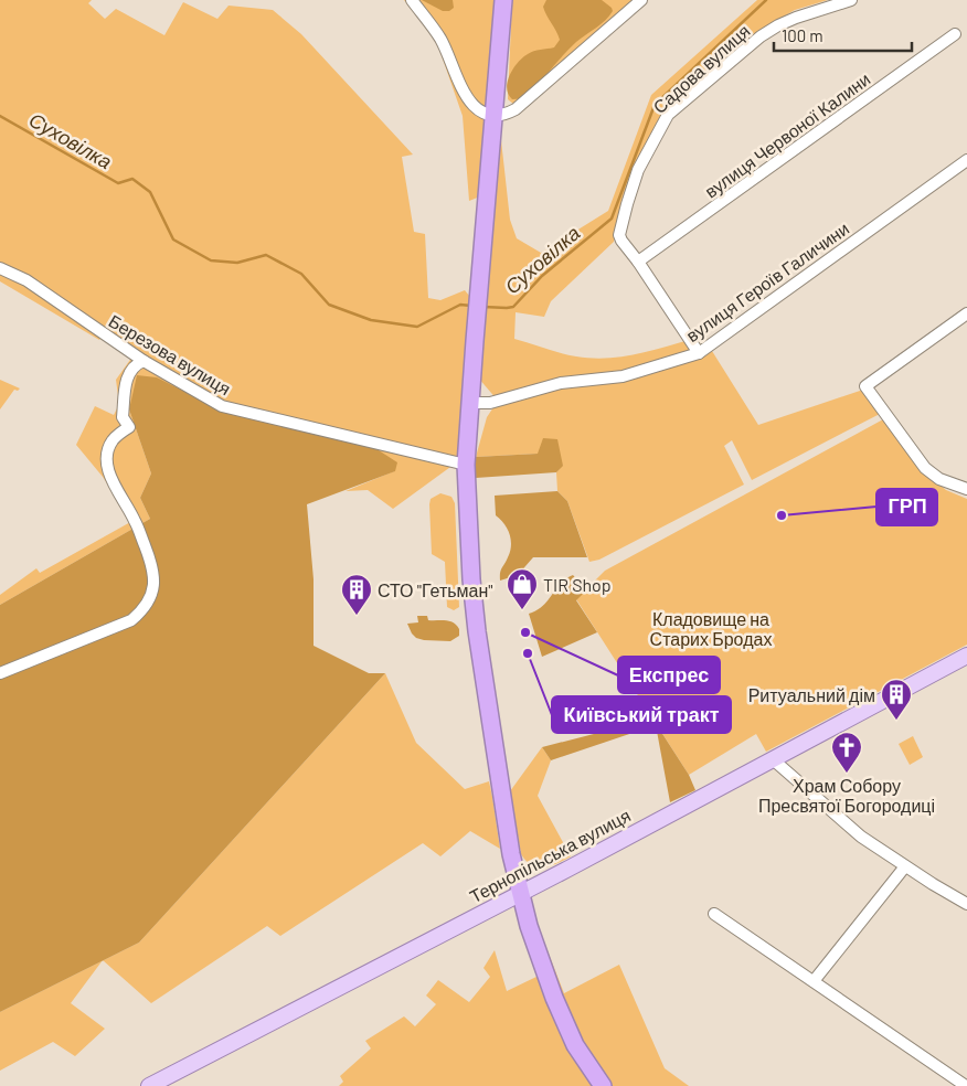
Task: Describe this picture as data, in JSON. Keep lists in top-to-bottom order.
{
  "streets": {
    "main road": ["Тернопільська вулиця"],
    "street": [
      "Садова вулиця",
      "вулиця Червоної Калини",
      "вулиця Героїв Галичини",
      "Березова вулиця"
    ]
  },
  "crossings": [
    ["Садова вулиця", "вулиця Червоної Калини"],
    ["Садова вулиця", "вулиця Героїв Галичини"]
  ],
  "water": ["Суховілка"],
  "parks": ["Кладовище на Старих Бродах"],
  "places": {
    "other": ["ГРП", "Експрес", "Київський тракт"],
    "shop": ["TIR Shop"],
    "building": ["СТО \"Гетьман\"", "Ритуальний дім"],
    "church": ["Храм Собору Пресвятої Богородиці"]
  },
  "scale_bar": "100 m"
}
